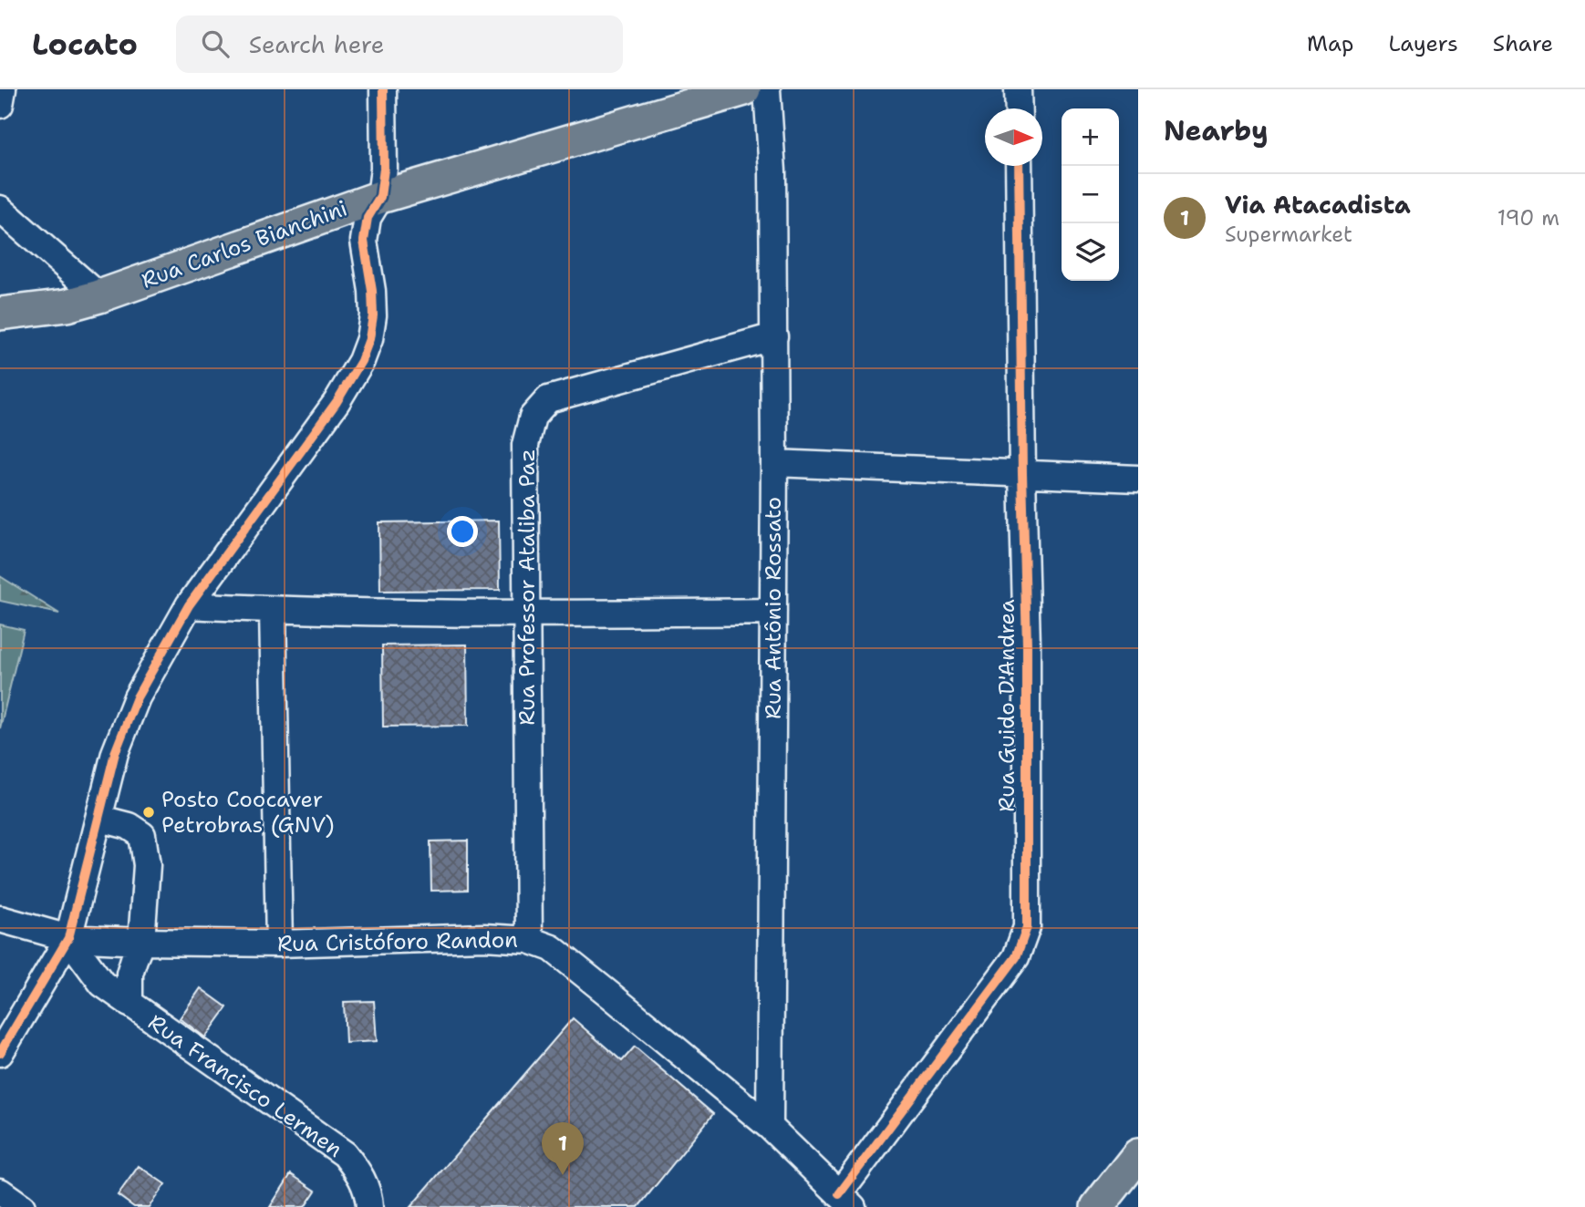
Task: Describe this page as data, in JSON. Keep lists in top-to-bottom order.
{
  "streets": {
    "main road": ["Rua Carlos Bianchini"],
    "street": [
      "Rua Professor Ataliba Paz",
      "Rua Antônio Rossato",
      "Rua Guido D'Andrea",
      "Rua Cristóforo Randon",
      "Rua Francisco Lermen"
    ]
  },
  "crossings": [
    ["Rua Professor Ataliba Paz", "Rua Antônio Rossato"],
    ["Rua Professor Ataliba Paz", "Rua Cristóforo Randon"],
    ["Rua Antônio Rossato", "Rua Cristóforo Randon"],
    ["Rua Guido D'Andrea", "Rua Cristóforo Randon"],
    ["Rua Cristóforo Randon", "Rua Francisco Lermen"]
  ],
  "places": ["Posto Coocaver Petrobras (GNV)"],
  "north": "right",
  "page": {
    "header": "Locato",
    "search": "Search here",
    "nav": ["Map", "Layers", "Share"],
    "heading": "Nearby",
    "map_buttons": ["+", "−"],
    "list": [
      {
        "mark": "1",
        "name": "Via Atacadista",
        "note": "Supermarket",
        "value": "190 m"
      }
    ],
    "pins": "1"
  }
}
